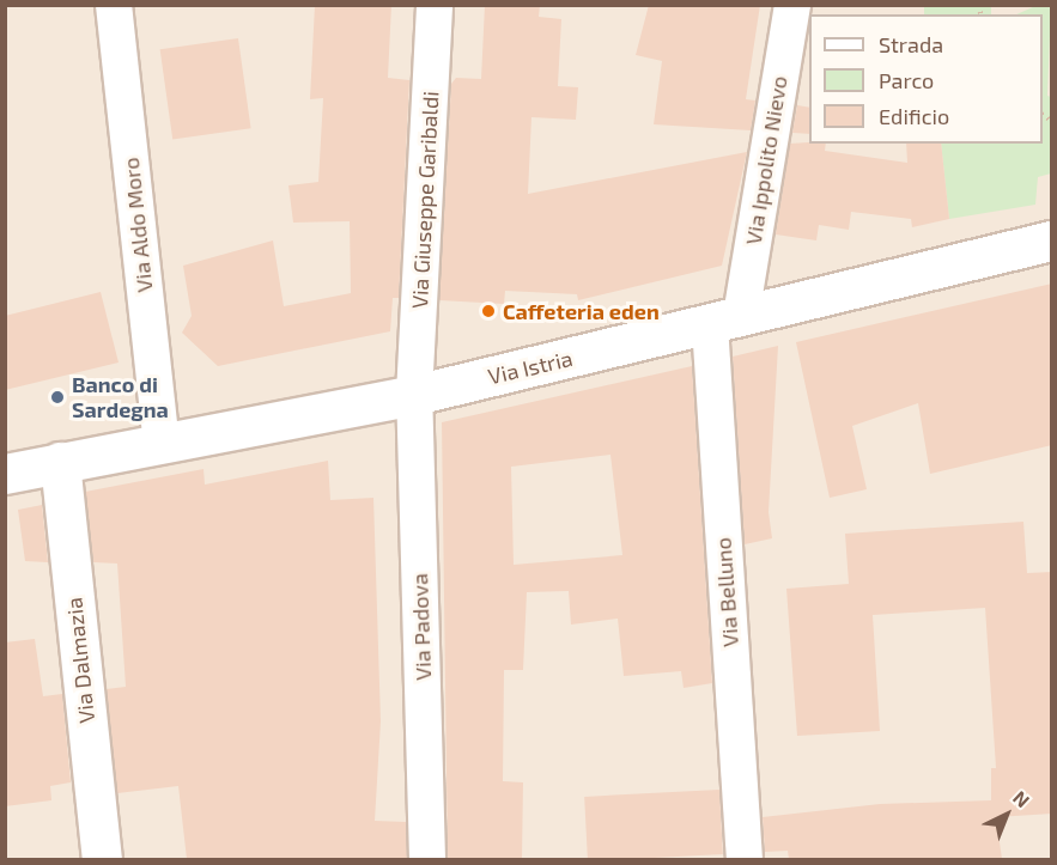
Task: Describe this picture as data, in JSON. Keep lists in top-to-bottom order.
{
  "streets": {
    "main road": ["Via Istria", "Via Dalmazia"],
    "street": [
      "Via Ippolito Nievo",
      "Via Giuseppe Garibaldi",
      "Via Aldo Moro",
      "Via Belluno",
      "Via Padova"
    ]
  },
  "crossings": [
    ["Via Ippolito Nievo", "Via Istria"],
    ["Via Ippolito Nievo", "Via Belluno"],
    ["Via Giuseppe Garibaldi", "Via Istria"],
    ["Via Giuseppe Garibaldi", "Via Padova"],
    ["Via Aldo Moro", "Via Istria"],
    ["Via Istria", "Via Belluno"],
    ["Via Istria", "Via Padova"],
    ["Via Istria", "Via Dalmazia"]
  ],
  "places": ["Caffeteria eden", "Banco di Sardegna"],
  "legend": ["Strada", "Parco", "Edificio"],
  "north": "top right"
}
